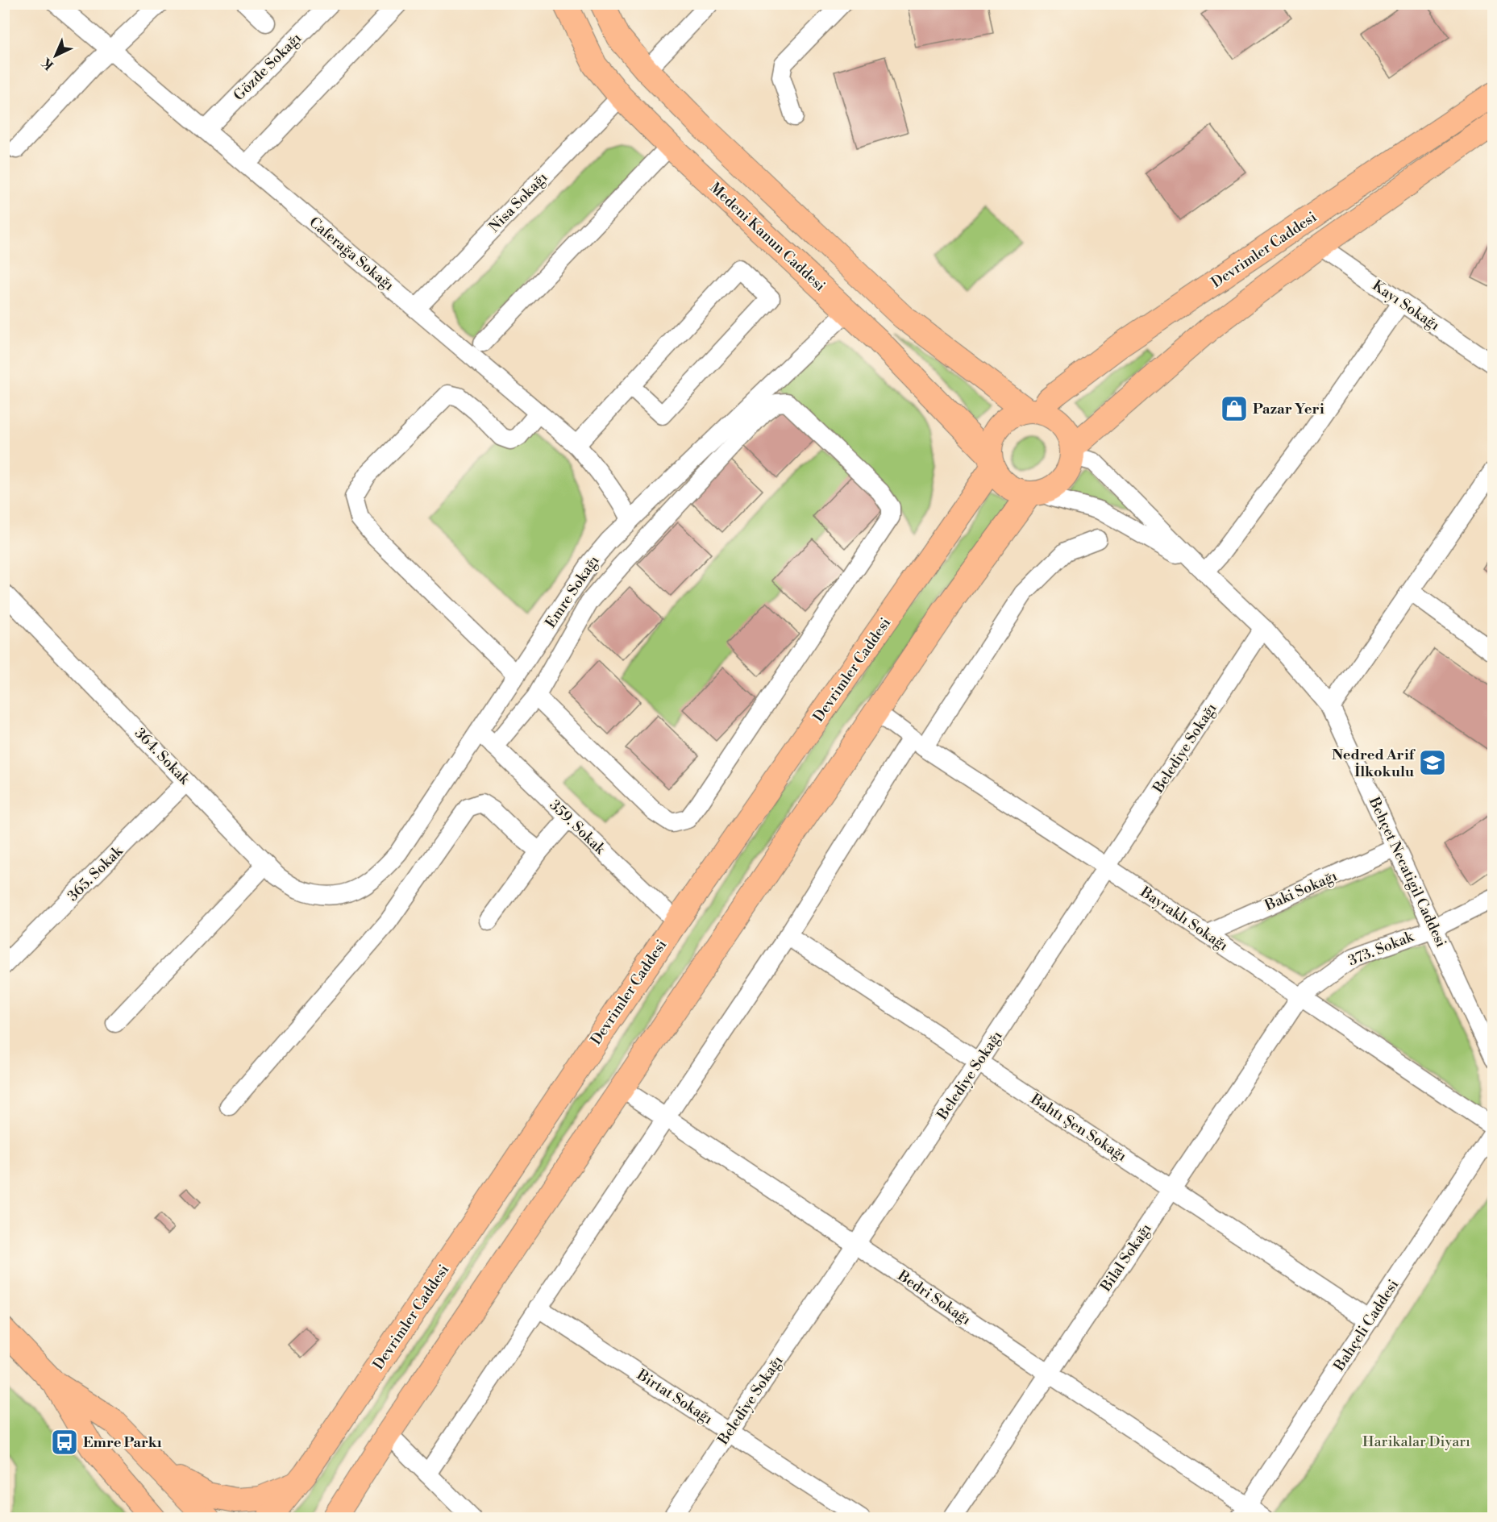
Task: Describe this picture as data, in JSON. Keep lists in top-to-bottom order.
{
  "streets": {
    "main road": ["Medeni Kanun Caddesi", "Devrimler Caddesi"],
    "street": [
      "Gözde Sokağı",
      "Nisa Sokağı",
      "Caferağa Sokağı",
      "Kayı Sokağı",
      "Emre Sokağı",
      "Belediye Sokağı",
      "364. Sokak",
      "359. Sokak",
      "Behçet Necatigil Caddesi",
      "365. Sokak",
      "Baki Sokağı",
      "Bayraklı Sokağı",
      "373. Sokak",
      "Bahtı Şen Sokağı",
      "Bilal Sokağı",
      "Bedri Sokağı",
      "Bahçeli Caddesi",
      "Birtat Sokağı"
    ]
  },
  "crossings": [
    ["Gözde Sokağı", "Caferağa Sokağı"],
    ["Nisa Sokağı", "Medeni Kanun Caddesi"],
    ["Nisa Sokağı", "Caferağa Sokağı"],
    ["Medeni Kanun Caddesi", "Devrimler Caddesi"],
    ["Medeni Kanun Caddesi", "Emre Sokağı"],
    ["Medeni Kanun Caddesi", "Behçet Necatigil Caddesi"],
    ["Devrimler Caddesi", "Kayı Sokağı"],
    ["Devrimler Caddesi", "359. Sokak"],
    ["Devrimler Caddesi", "Behçet Necatigil Caddesi"],
    ["Caferağa Sokağı", "Emre Sokağı"],
    ["Emre Sokağı", "364. Sokak"],
    ["Emre Sokağı", "359. Sokak"],
    ["Belediye Sokağı", "Behçet Necatigil Caddesi"],
    ["Belediye Sokağı", "Bayraklı Sokağı"],
    ["Belediye Sokağı", "Bahtı Şen Sokağı"],
    ["Belediye Sokağı", "Bedri Sokağı"],
    ["Belediye Sokağı", "Birtat Sokağı"],
    ["364. Sokak", "365. Sokak"],
    ["Behçet Necatigil Caddesi", "Baki Sokağı"],
    ["Behçet Necatigil Caddesi", "373. Sokak"],
    ["Baki Sokağı", "Bayraklı Sokağı"],
    ["Bayraklı Sokağı", "373. Sokak"],
    ["Bayraklı Sokağı", "Bilal Sokağı"],
    ["373. Sokak", "Bilal Sokağı"],
    ["Bahtı Şen Sokağı", "Bilal Sokağı"],
    ["Bahtı Şen Sokağı", "Bahçeli Caddesi"],
    ["Bilal Sokağı", "Bedri Sokağı"],
    ["Bedri Sokağı", "Bahçeli Caddesi"]
  ],
  "parks": ["Harikalar Diyarı"],
  "places": {
    "shop": ["Pazar Yeri"],
    "school or university": ["Nedred Arif İlkokulu"],
    "bus stop": ["Emre Parkı"]
  },
  "north": "bottom left"
}
